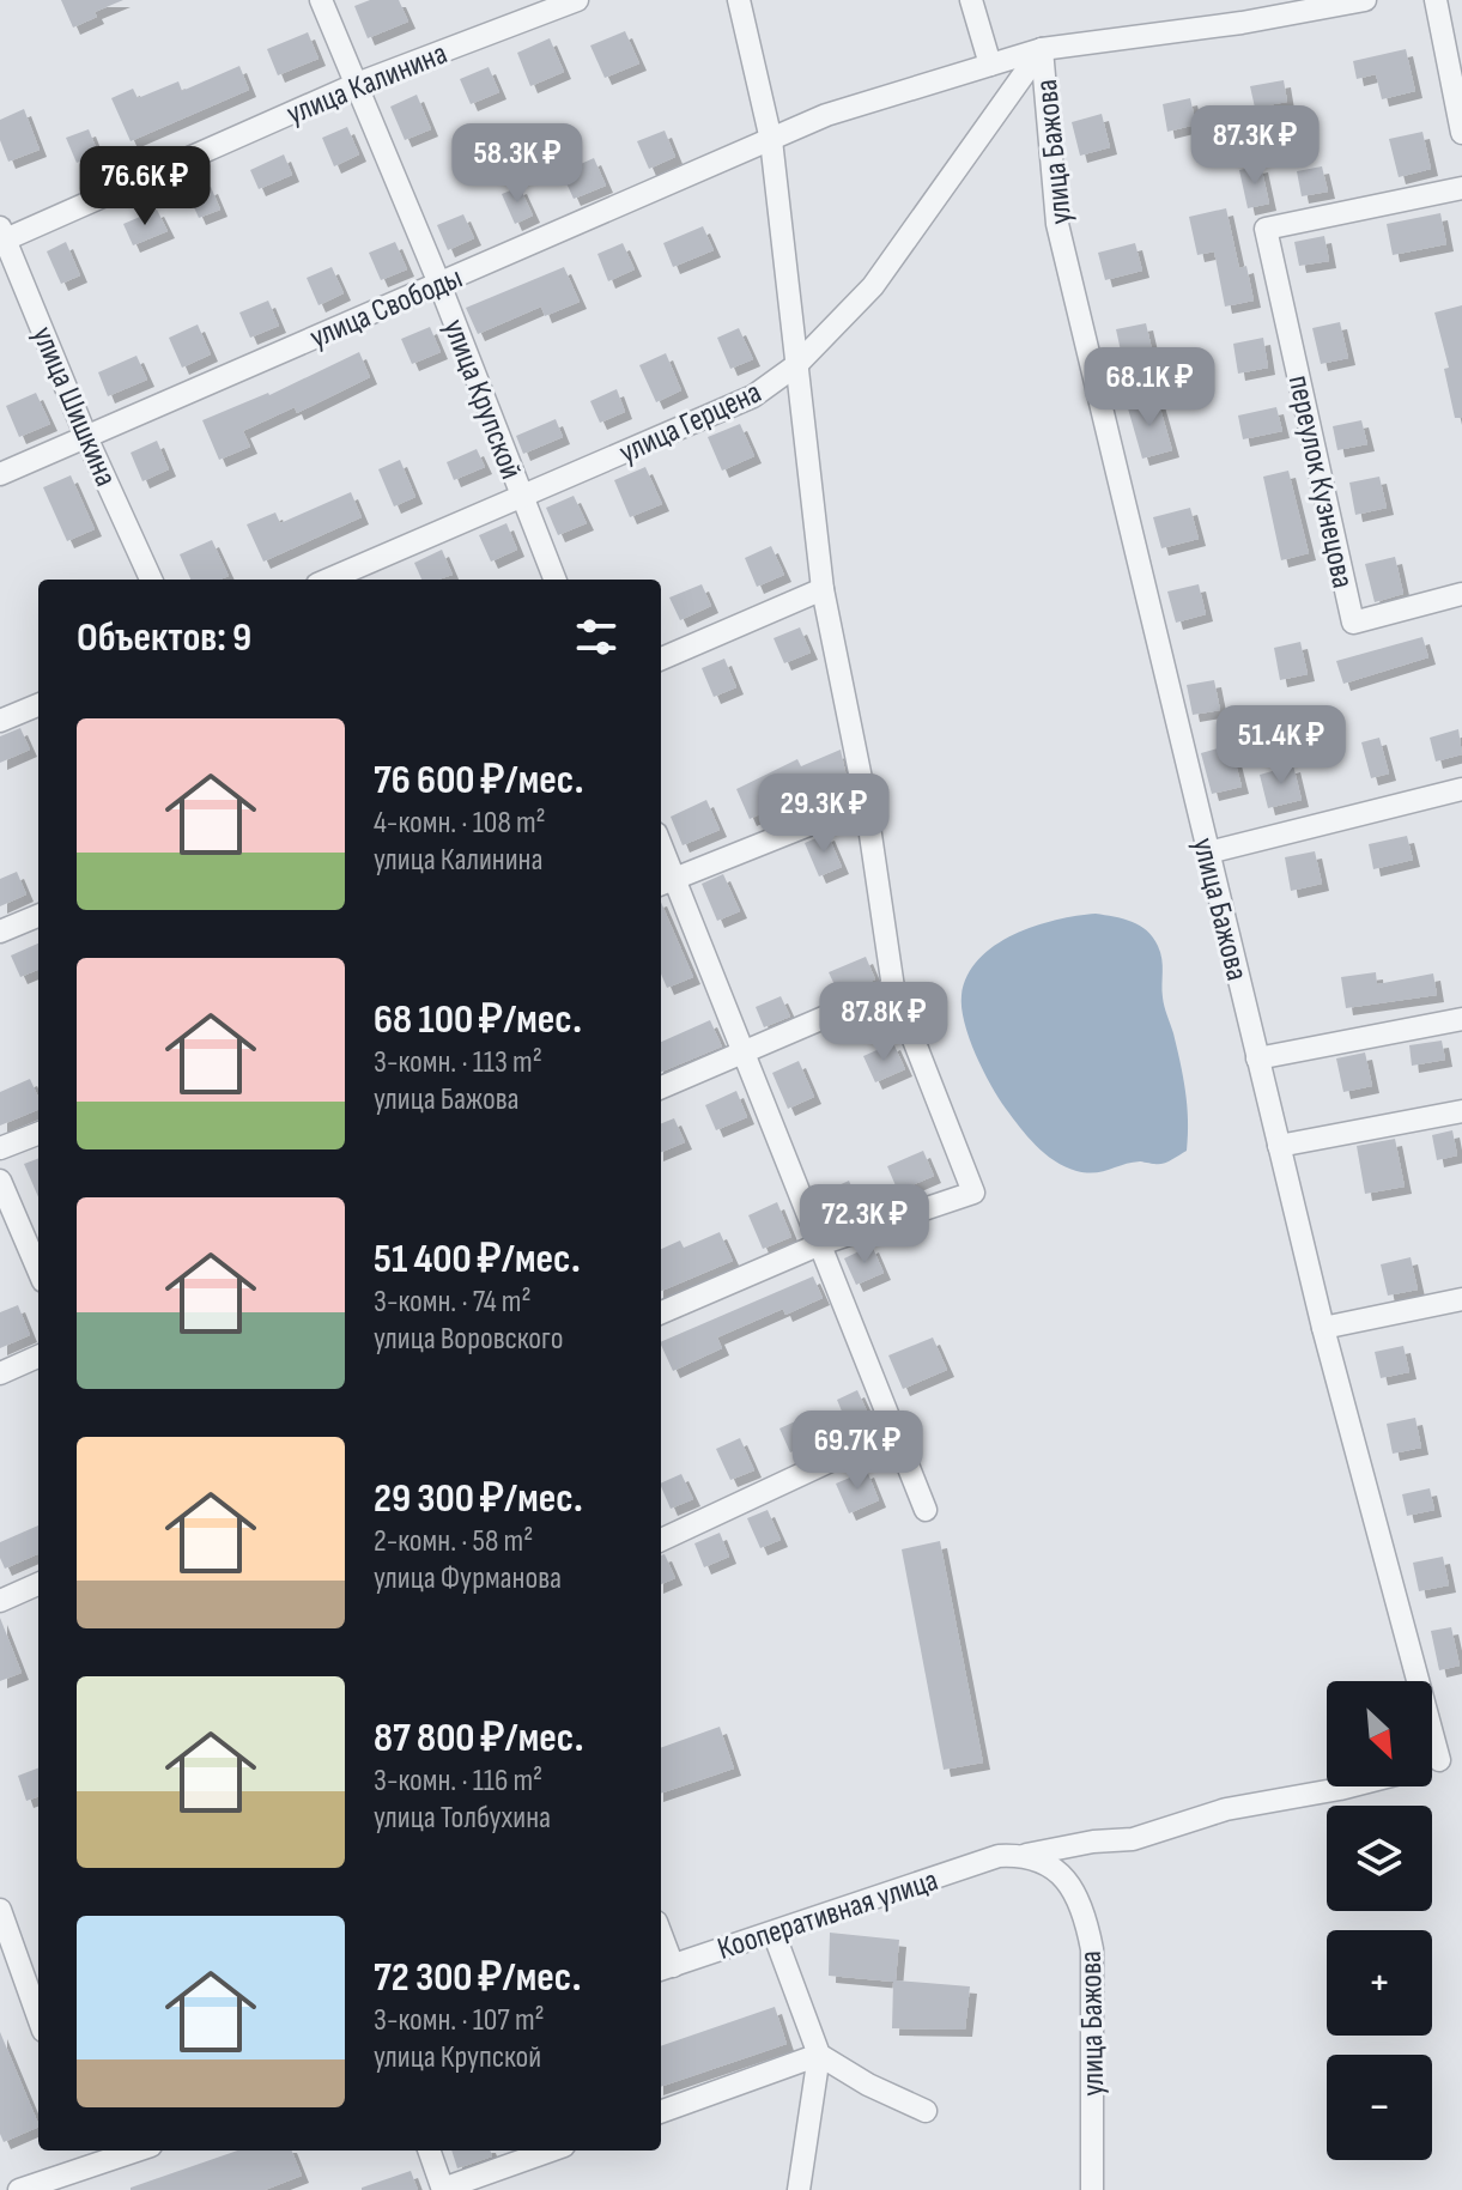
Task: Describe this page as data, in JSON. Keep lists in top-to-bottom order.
{
  "streets": {
    "street": [
      "улица Калинина",
      "улица Бажова",
      "улица Свободы",
      "улица Крупской",
      "улица Шишкина",
      "улица Герцена",
      "переулок Кузнецова",
      "Кооперативная улица"
    ]
  },
  "crossings": [
    ["улица Калинина", "улица Крупской"],
    ["улица Калинина", "улица Шишкина"],
    ["улица Бажова", "улица Свободы"],
    ["улица Бажова", "улица Герцена"],
    ["улица Бажова", "Кооперативная улица"],
    ["улица Свободы", "улица Крупской"],
    ["улица Свободы", "улица Шишкина"],
    ["улица Свободы", "улица Герцена"],
    ["улица Крупской", "улица Герцена"]
  ],
  "north": "bottom right",
  "page": {
    "price": [
      "87.3K ₽",
      "58.3K ₽",
      "76.6K ₽",
      "68.1K ₽",
      "51.4K ₽",
      "29.3K ₽",
      "87.8K ₽",
      "72.3K ₽",
      "69.7K ₽"
    ],
    "heading": "Объектов: 9",
    "list": [
      {
        "name": "76 600 ₽/мес.",
        "note": "4-комн. · 108 m² · улица Калинина"
      },
      {
        "name": "68 100 ₽/мес.",
        "note": "3-комн. · 113 m² · улица Бажова"
      },
      {
        "name": "51 400 ₽/мес.",
        "note": "3-комн. · 74 m² · улица Воровского"
      },
      {
        "name": "29 300 ₽/мес.",
        "note": "2-комн. · 58 m² · улица Фурманова"
      },
      {
        "name": "87 800 ₽/мес.",
        "note": "3-комн. · 116 m² · улица Толбухина"
      },
      {
        "name": "72 300 ₽/мес.",
        "note": "3-комн. · 107 m² · улица Крупской"
      }
    ],
    "map_buttons": ["+", "−"]
  }
}
